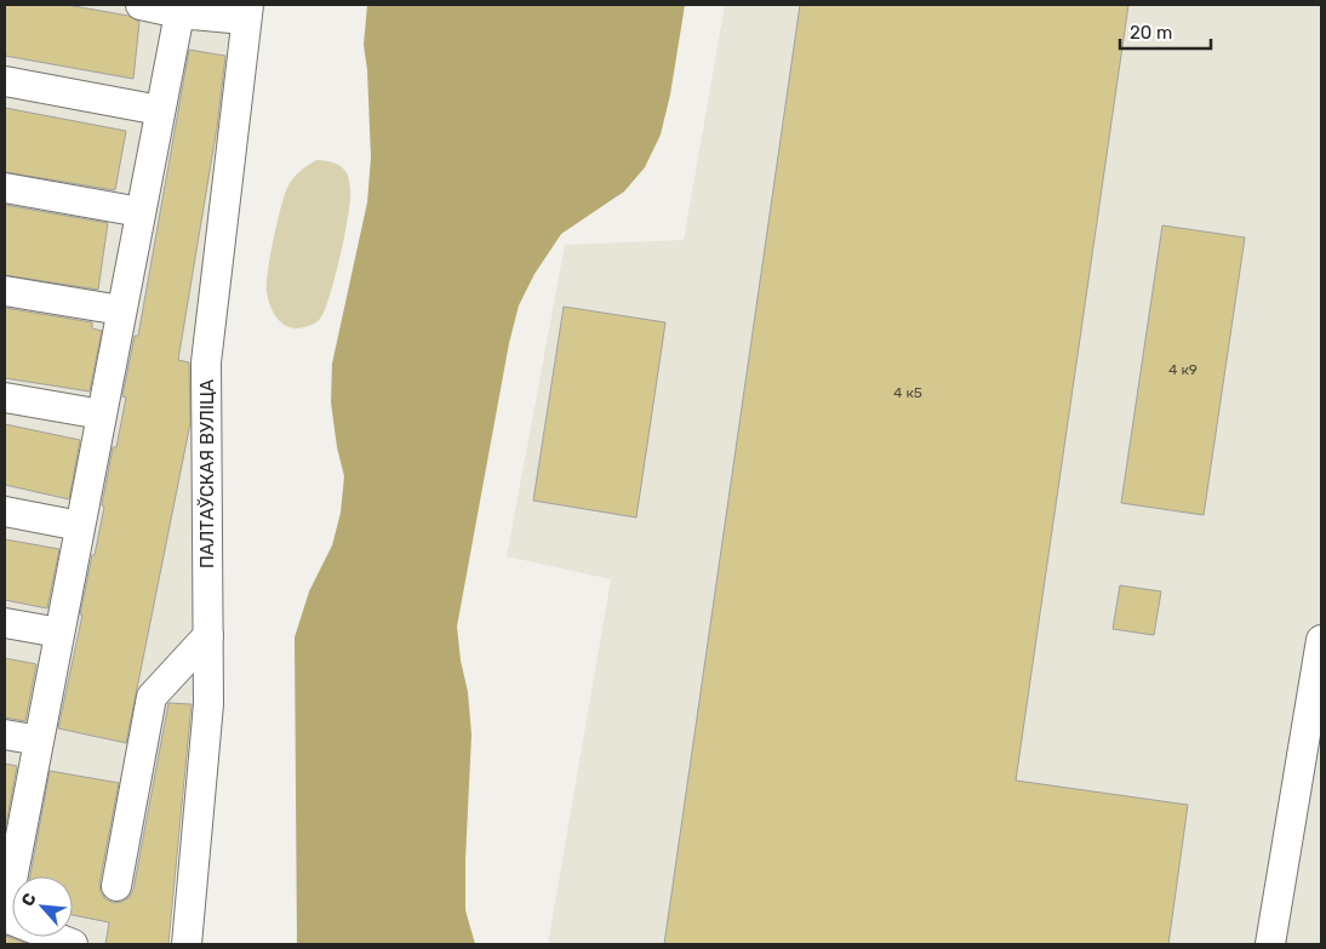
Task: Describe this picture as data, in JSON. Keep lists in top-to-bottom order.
{
  "streets": {
    "street": ["ПАЛТАЎСКАЯ ВУЛІЦА"]
  },
  "house_numbers": ["4 к9", "4 к5"],
  "scale_bar": "20 m",
  "north": "top left"
}
